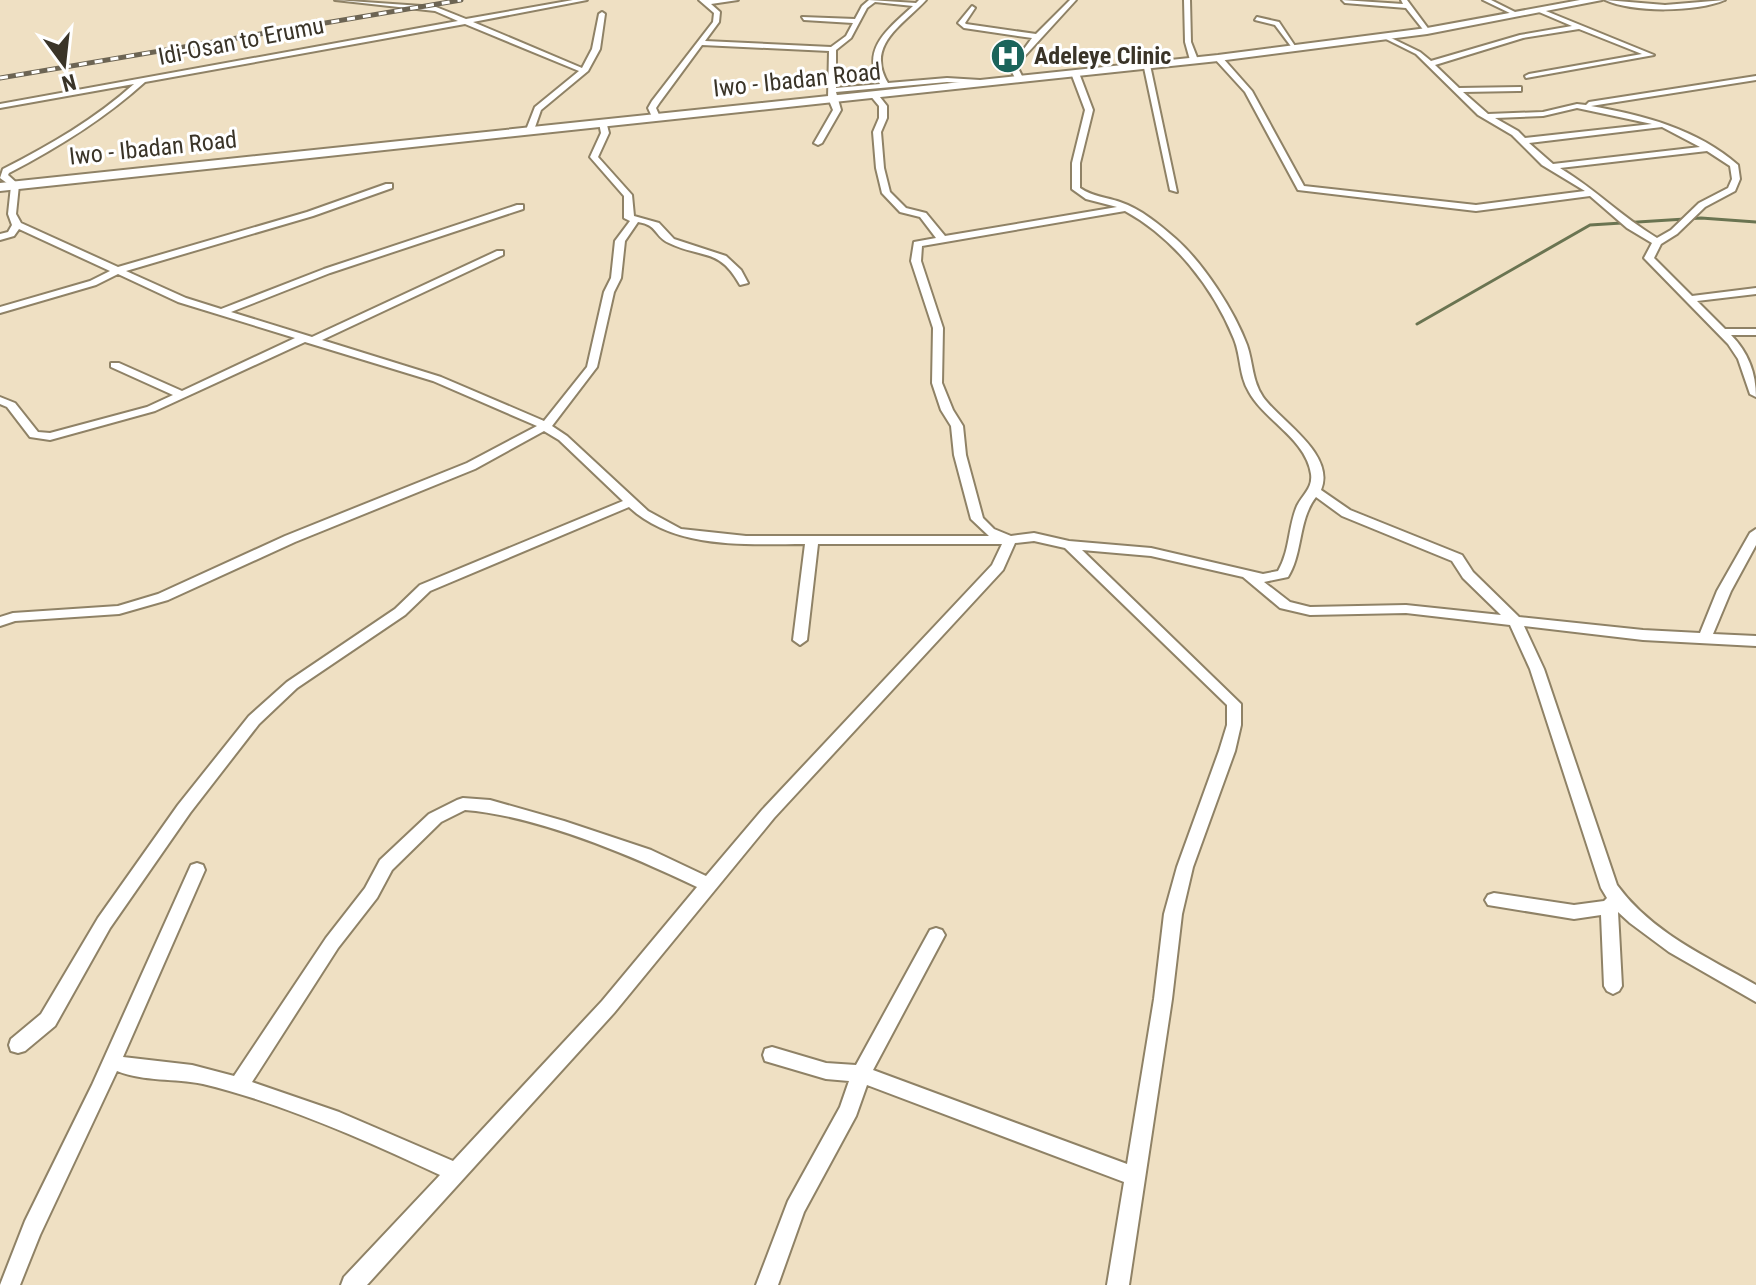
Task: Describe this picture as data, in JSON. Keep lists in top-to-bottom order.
{
  "streets": {
    "main road": ["Iwo - Ibadan Road"],
    "street": ["Idi-Osan to Erumu"]
  },
  "places": {
    "hospital": ["Adeleye Clinic"]
  },
  "north": "bottom"
}
